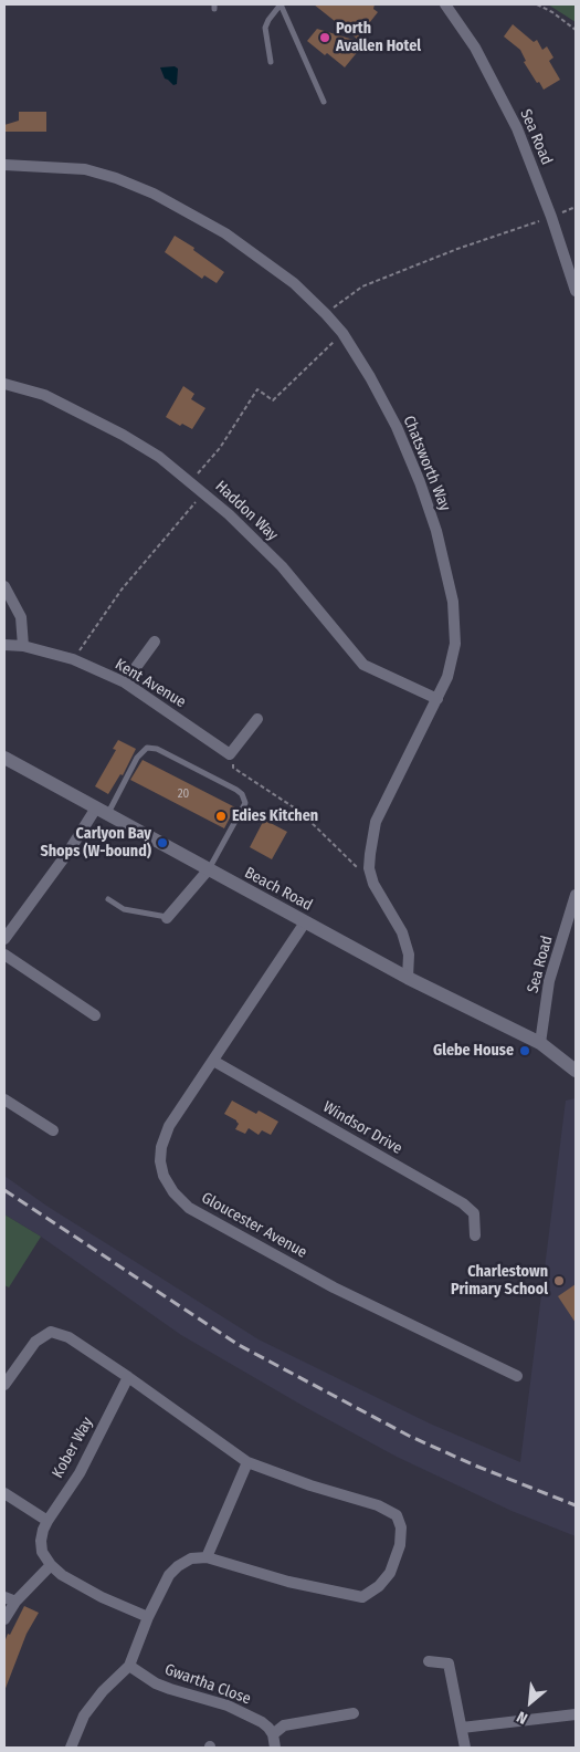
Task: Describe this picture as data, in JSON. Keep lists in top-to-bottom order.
{
  "streets": {
    "street": [
      "Sea Road",
      "Chatsworth Way",
      "Haddon Way",
      "Kent Avenue",
      "Beach Road",
      "Windsor Drive",
      "Gloucester Avenue",
      "Kober Way",
      "Gwartha Close"
    ]
  },
  "crossings": [
    ["Sea Road", "Beach Road"],
    ["Chatsworth Way", "Haddon Way"],
    ["Chatsworth Way", "Beach Road"],
    ["Beach Road", "Gloucester Avenue"],
    ["Windsor Drive", "Gloucester Avenue"]
  ],
  "places": [
    "Porth Avallen Hotel",
    "Edies Kitchen",
    "Carlyon Bay Shops (W-bound)",
    "Glebe House",
    "Charlestown Primary School"
  ],
  "house_numbers": ["20"],
  "north": "bottom left"
}
